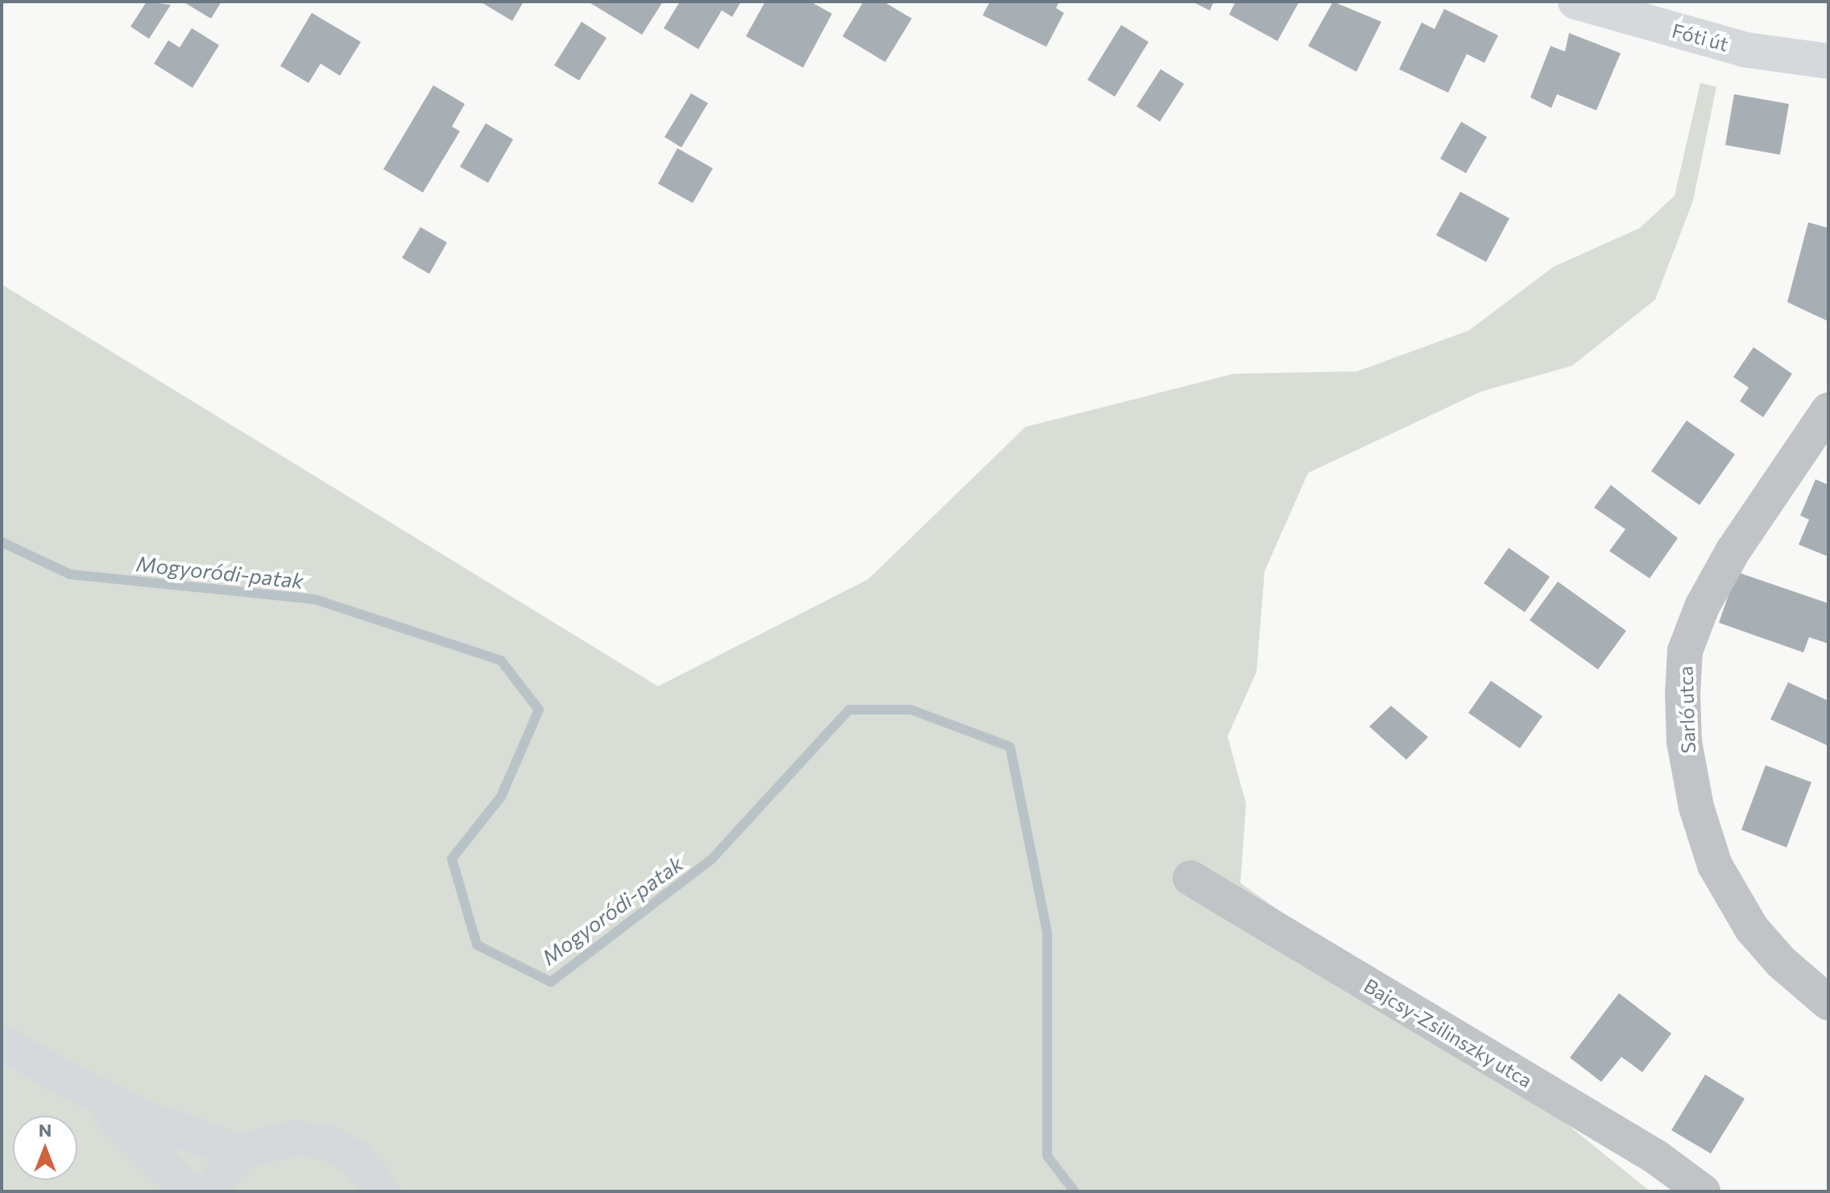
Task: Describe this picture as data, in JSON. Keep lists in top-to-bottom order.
{
  "streets": {
    "main road": ["Fóti út"],
    "street": ["Sarló utca", "Bajcsy-Zsilinszky utca"]
  },
  "water": ["Mogyoródi-patak"],
  "north": "top"
}
